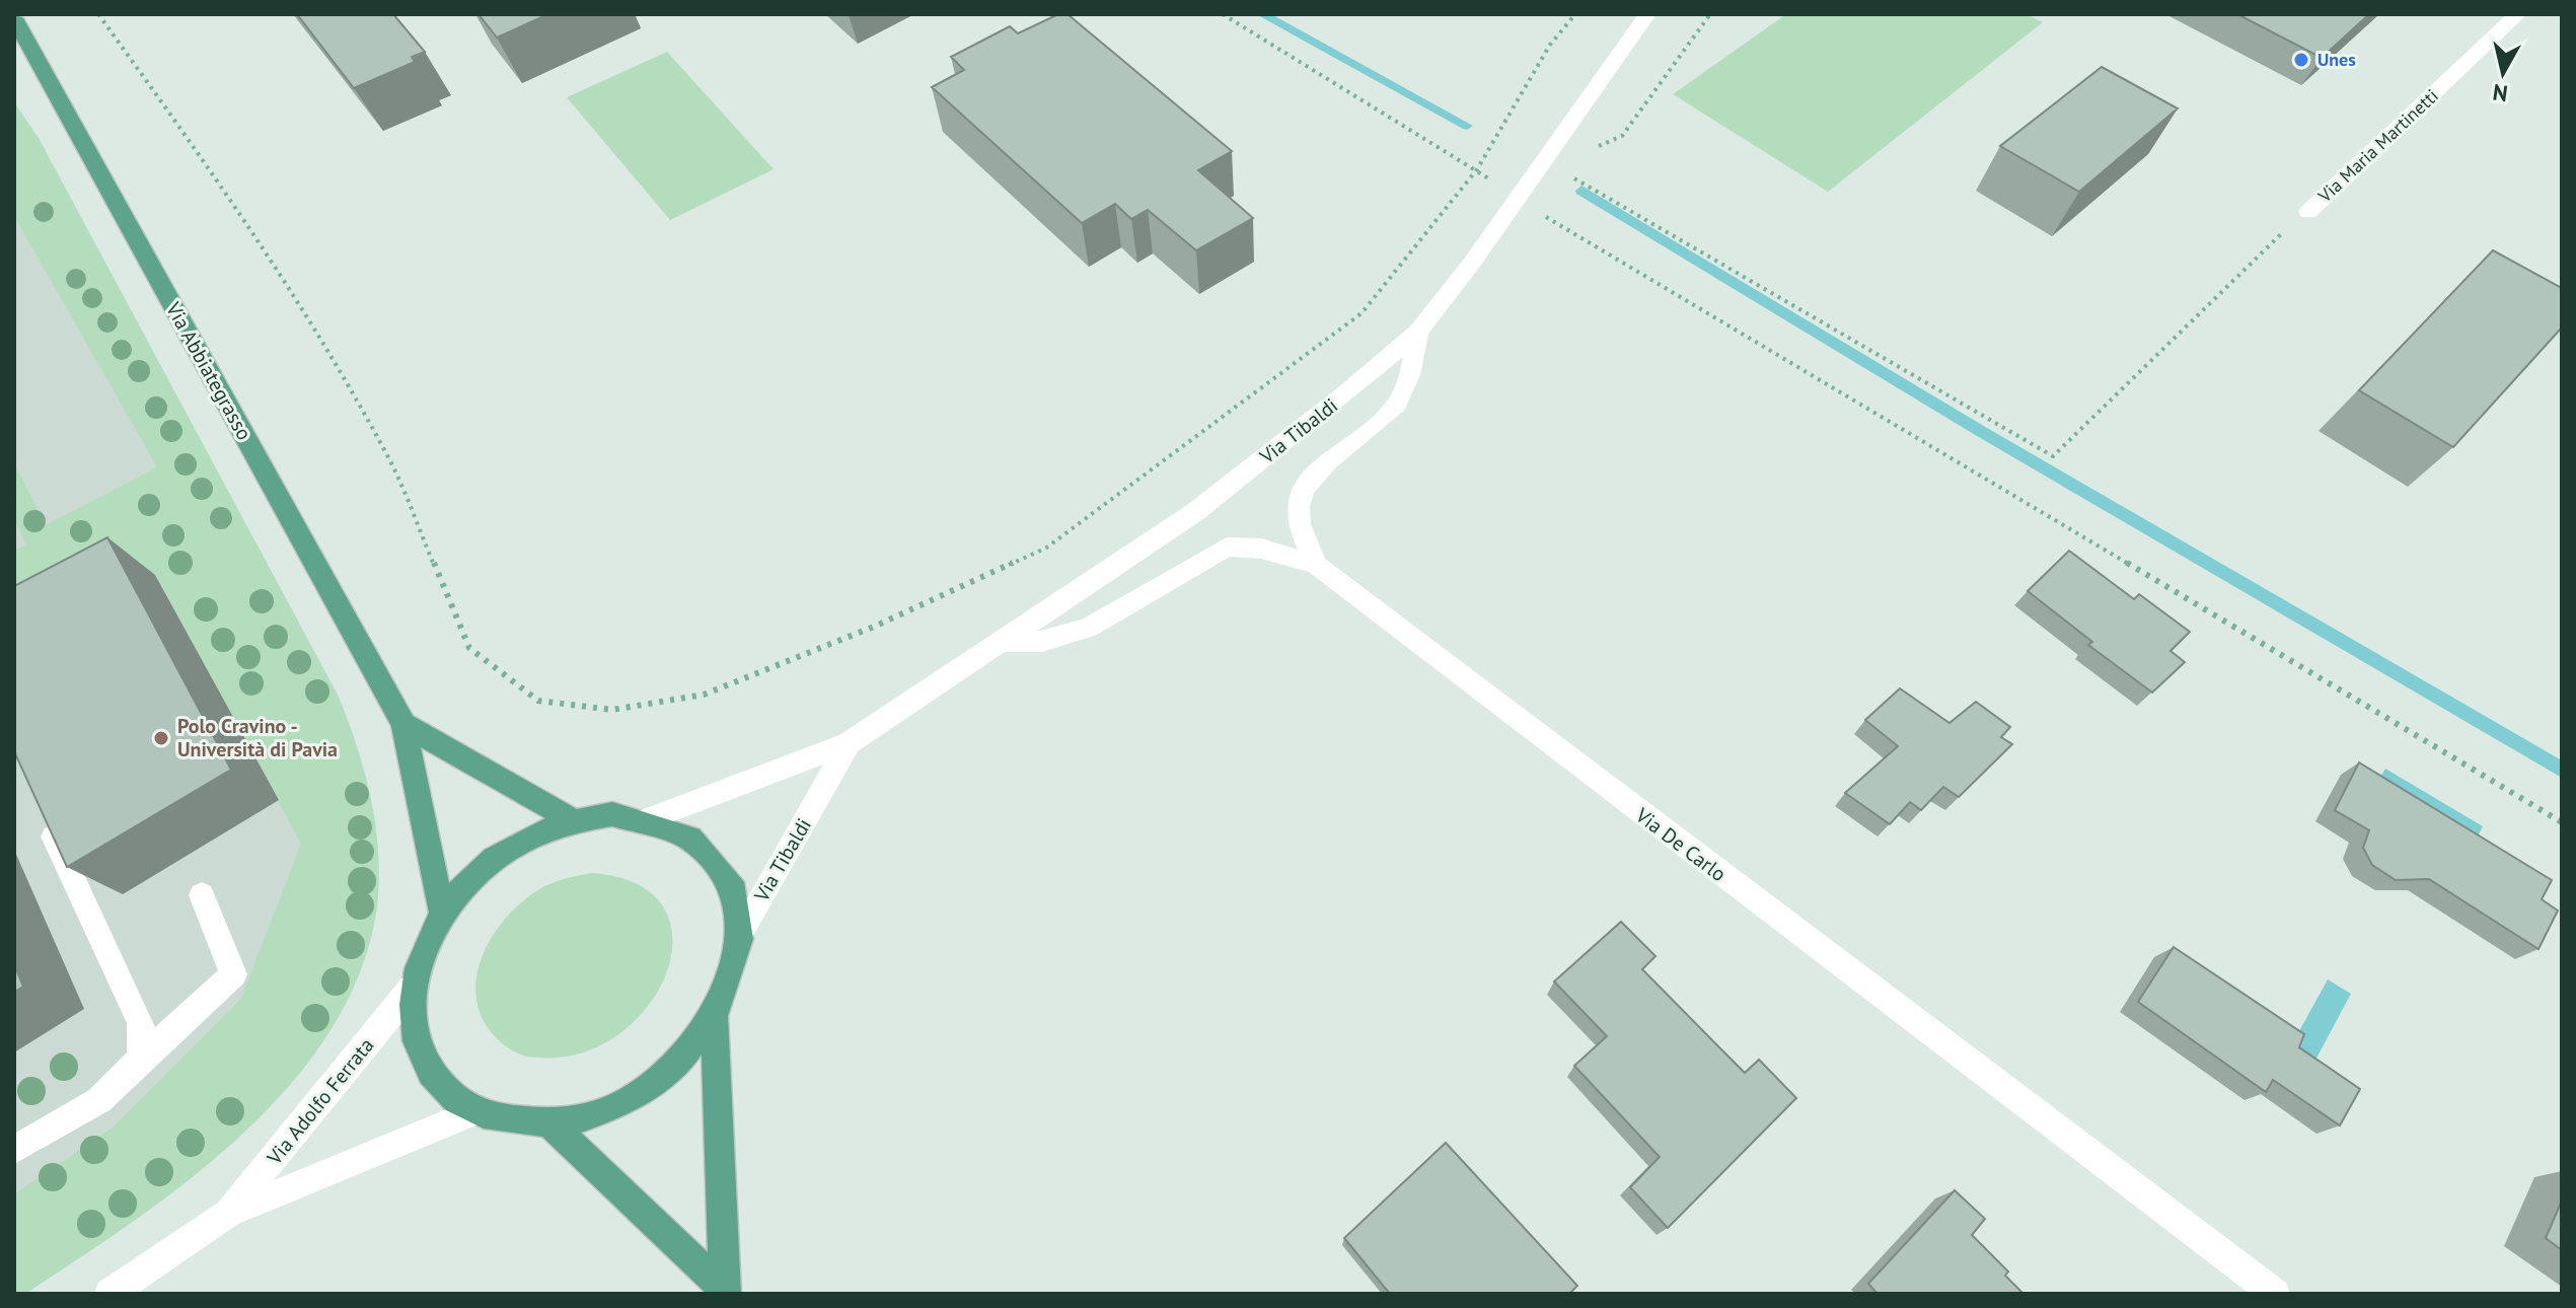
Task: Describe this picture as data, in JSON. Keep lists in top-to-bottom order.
{
  "streets": {
    "main road": ["Via Abbiategrasso"],
    "street": [
      "Via Maria Martinetti",
      "Via Tibaldi",
      "Via De Carlo",
      "Via Adolfo Ferrata"
    ]
  },
  "places": ["Unes", "Polo Cravino - Università di Pavia"],
  "north": "bottom"
}
